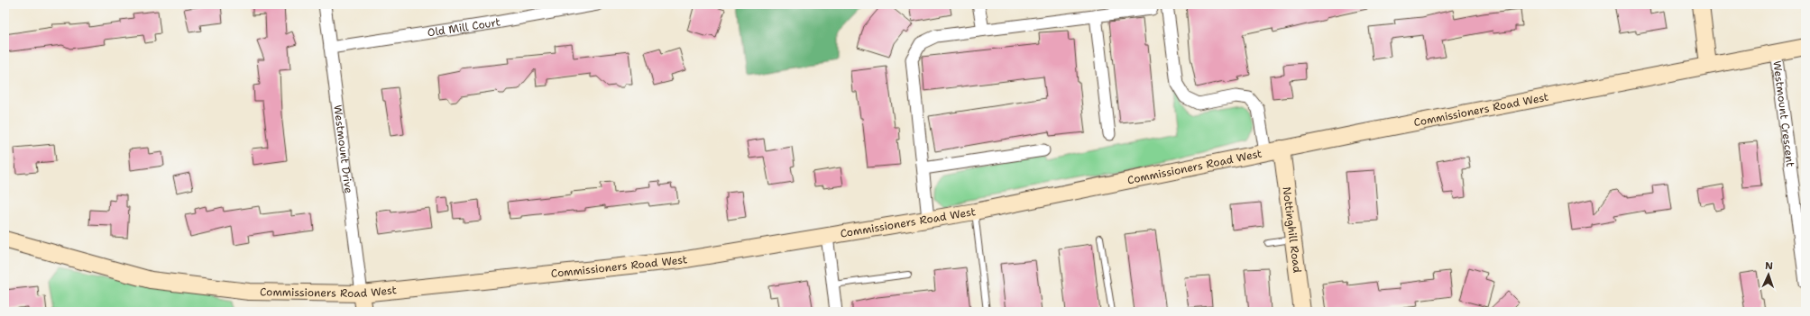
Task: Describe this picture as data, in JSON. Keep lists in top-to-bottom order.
{
  "streets": {
    "main road": ["Commissioners Road West", "Nottinghill Road"],
    "street": ["Old Mill Court", "Westmount Crescent", "Westmount Drive"]
  },
  "crossings": [
    ["Old Mill Court", "Westmount Drive"],
    ["Commissioners Road West", "Westmount Crescent"],
    ["Commissioners Road West", "Westmount Drive"],
    ["Commissioners Road West", "Nottinghill Road"]
  ],
  "north": "top"
}
